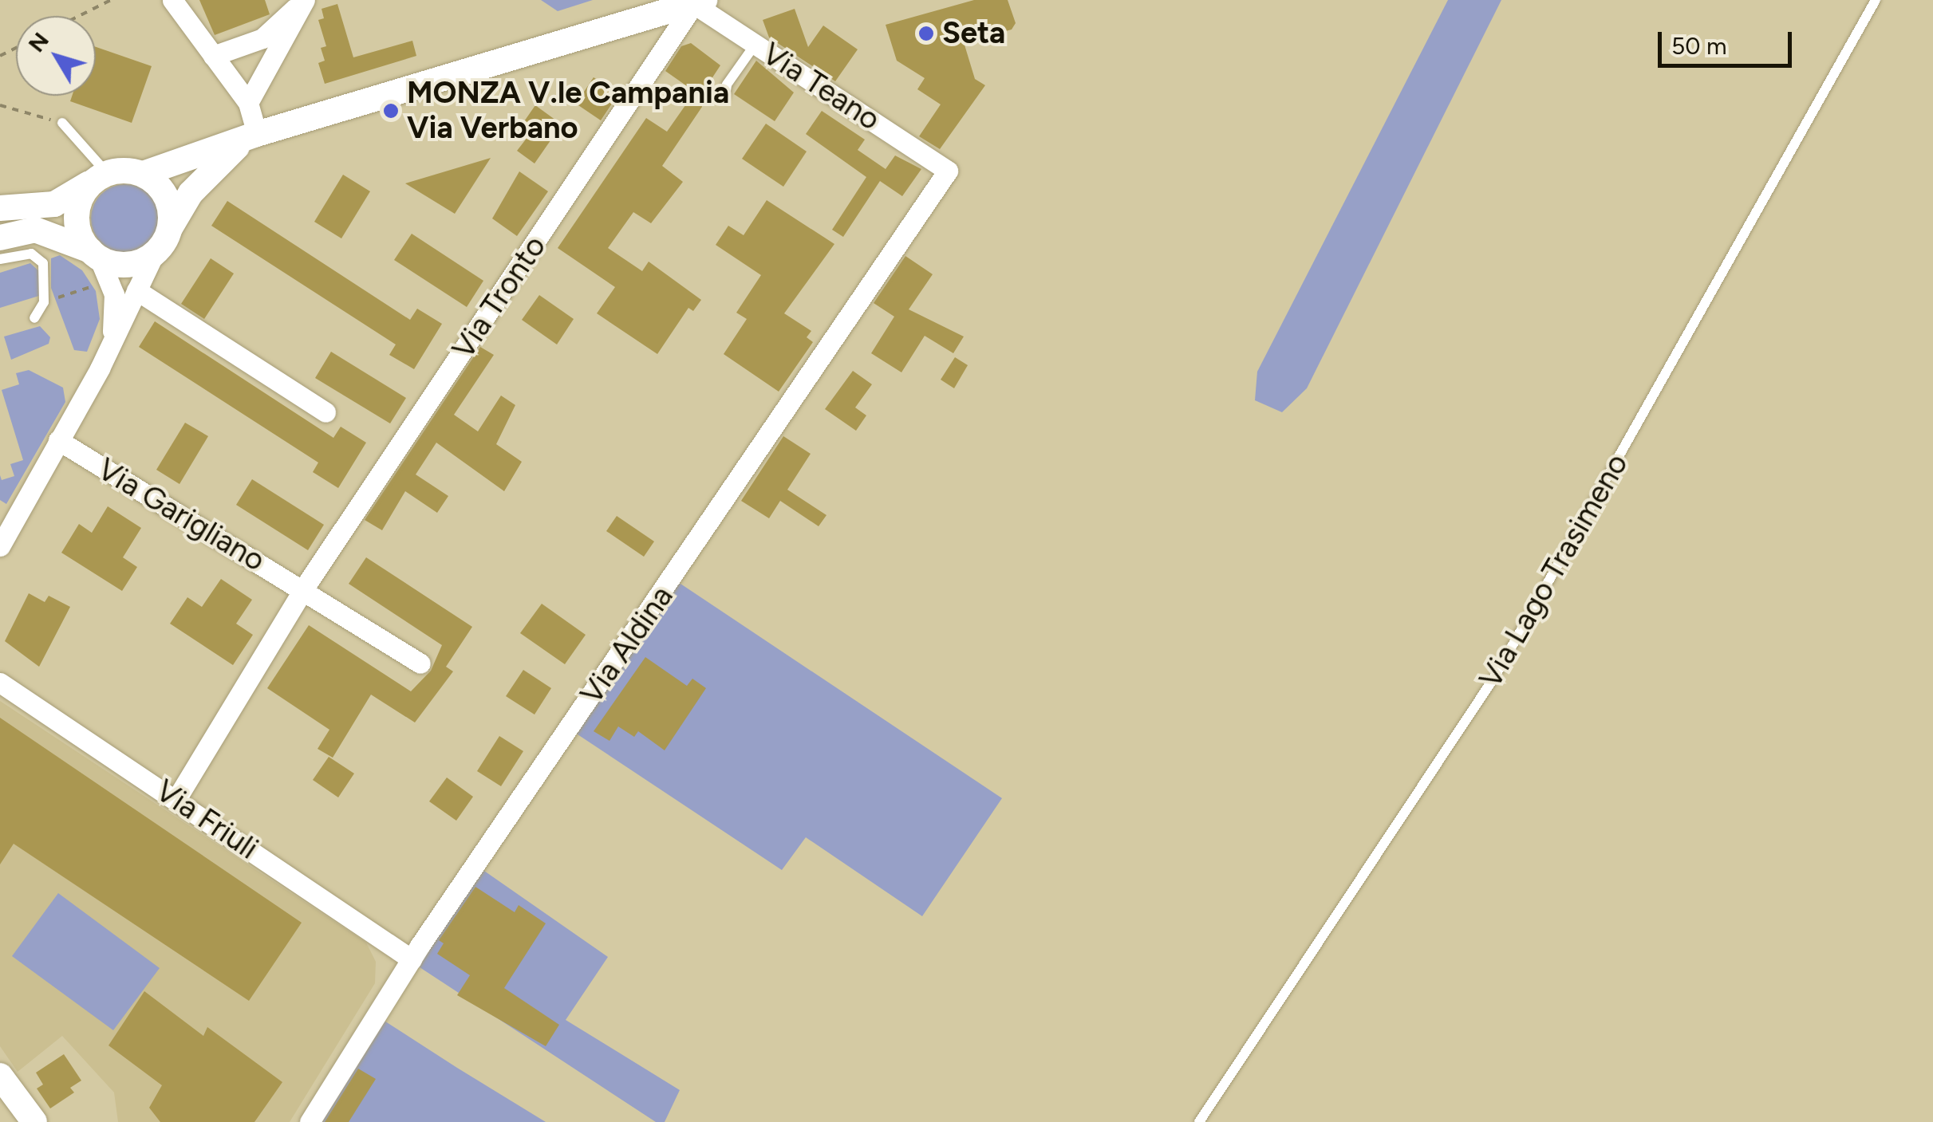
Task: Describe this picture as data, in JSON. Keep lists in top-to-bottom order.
{
  "streets": {
    "street": [
      "Via Teano",
      "Via Tronto",
      "Via Garigliano",
      "Via Aldina",
      "Via Friuli"
    ],
    "lane": ["Via Lago Trasimeno"]
  },
  "crossings": [
    ["Via Teano", "Via Tronto"],
    ["Via Teano", "Via Aldina"],
    ["Via Tronto", "Via Garigliano"],
    ["Via Tronto", "Via Friuli"],
    ["Via Aldina", "Via Friuli"]
  ],
  "places": ["Seta", "MONZA V.le Campania Via Verbano"],
  "scale_bar": "50 m",
  "north": "top left"
}
